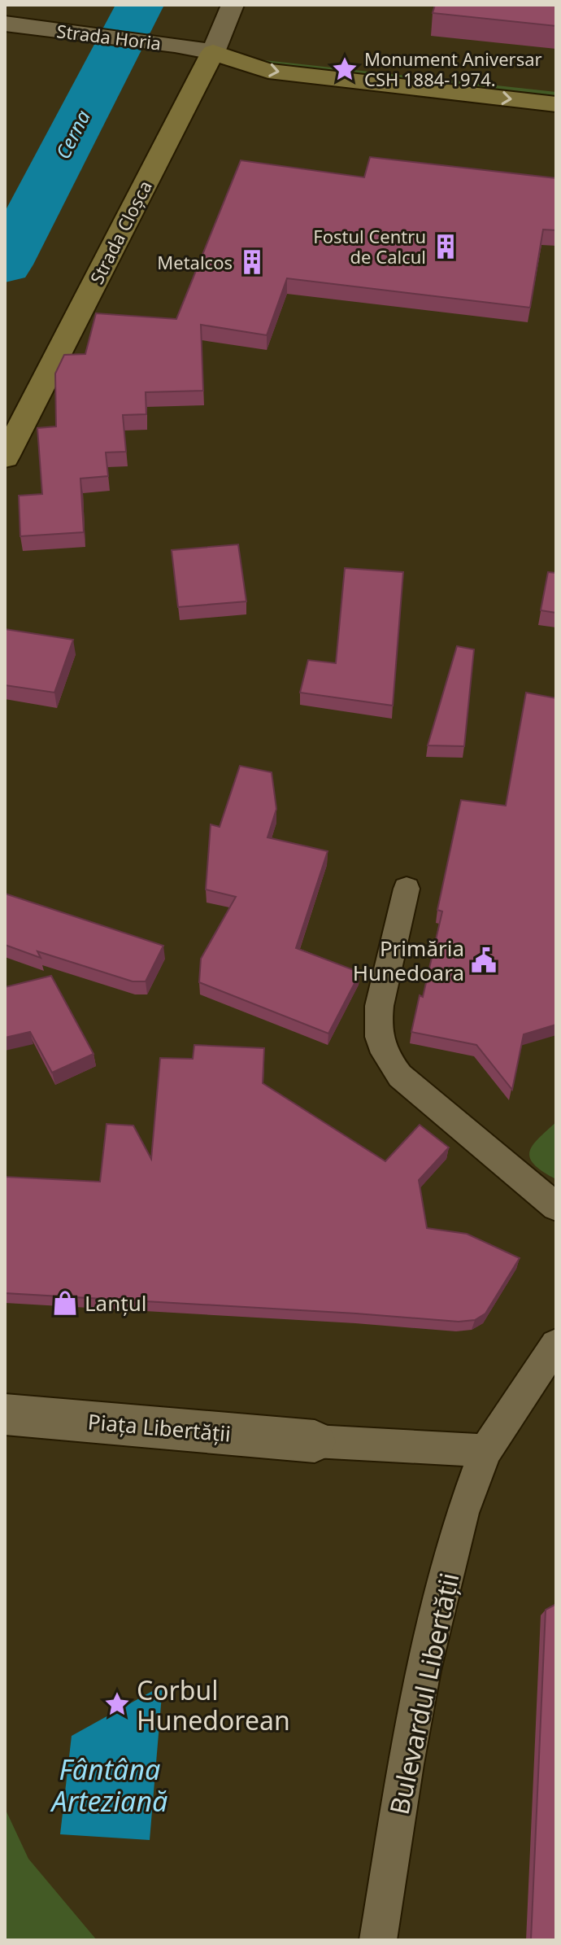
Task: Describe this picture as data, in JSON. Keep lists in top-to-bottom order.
{
  "streets": {
    "main road": ["Strada Cloșca"],
    "street": ["Strada Horia", "Piața Libertății", "Bulevardul Libertății"]
  },
  "crossings": [
    ["Strada Horia", "Strada Cloșca"]
  ],
  "water": ["Cerna", "Fântâna Arteziană"],
  "places": {
    "place": ["Monument Aniversar CSH 1884-1974.", "Corbul Hunedorean"],
    "building": ["Fostul Centru de Calcul", "Metalcos"],
    "public building": ["Primăria Hunedoara"],
    "shop": ["Lanțul"]
  }
}
